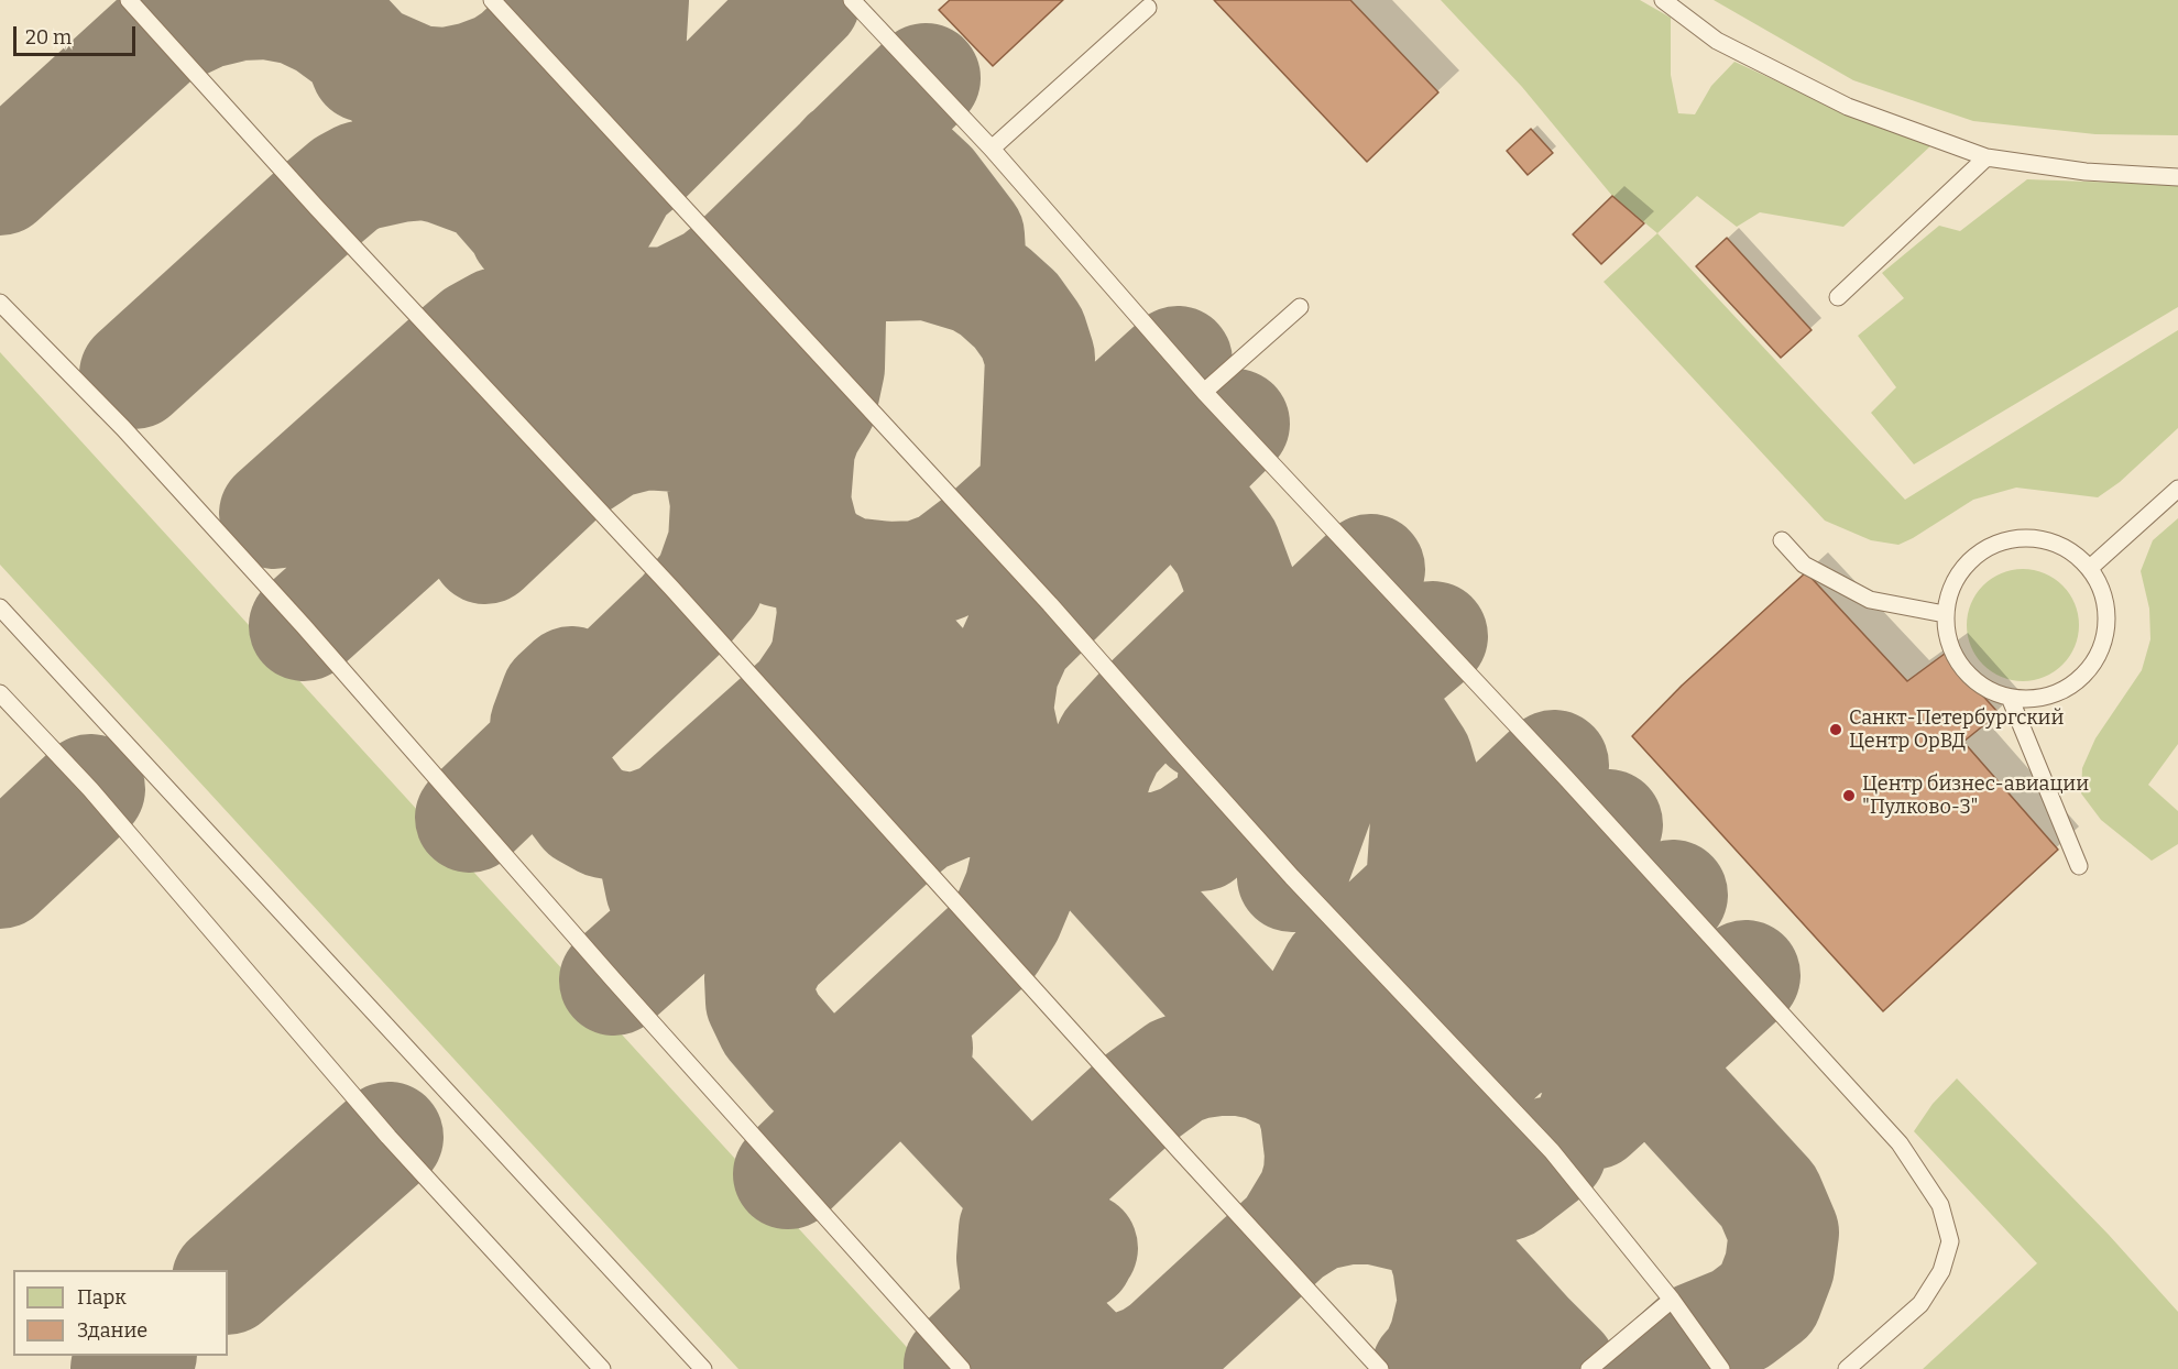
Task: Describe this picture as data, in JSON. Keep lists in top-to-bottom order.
{
  "places": ["Санкт-Петербургский Центр ОрВД", "Центр бизнес-авиации \"Пулково-3\""],
  "legend": ["Парк", "Здание"],
  "scale_bar": "20 m"
}
